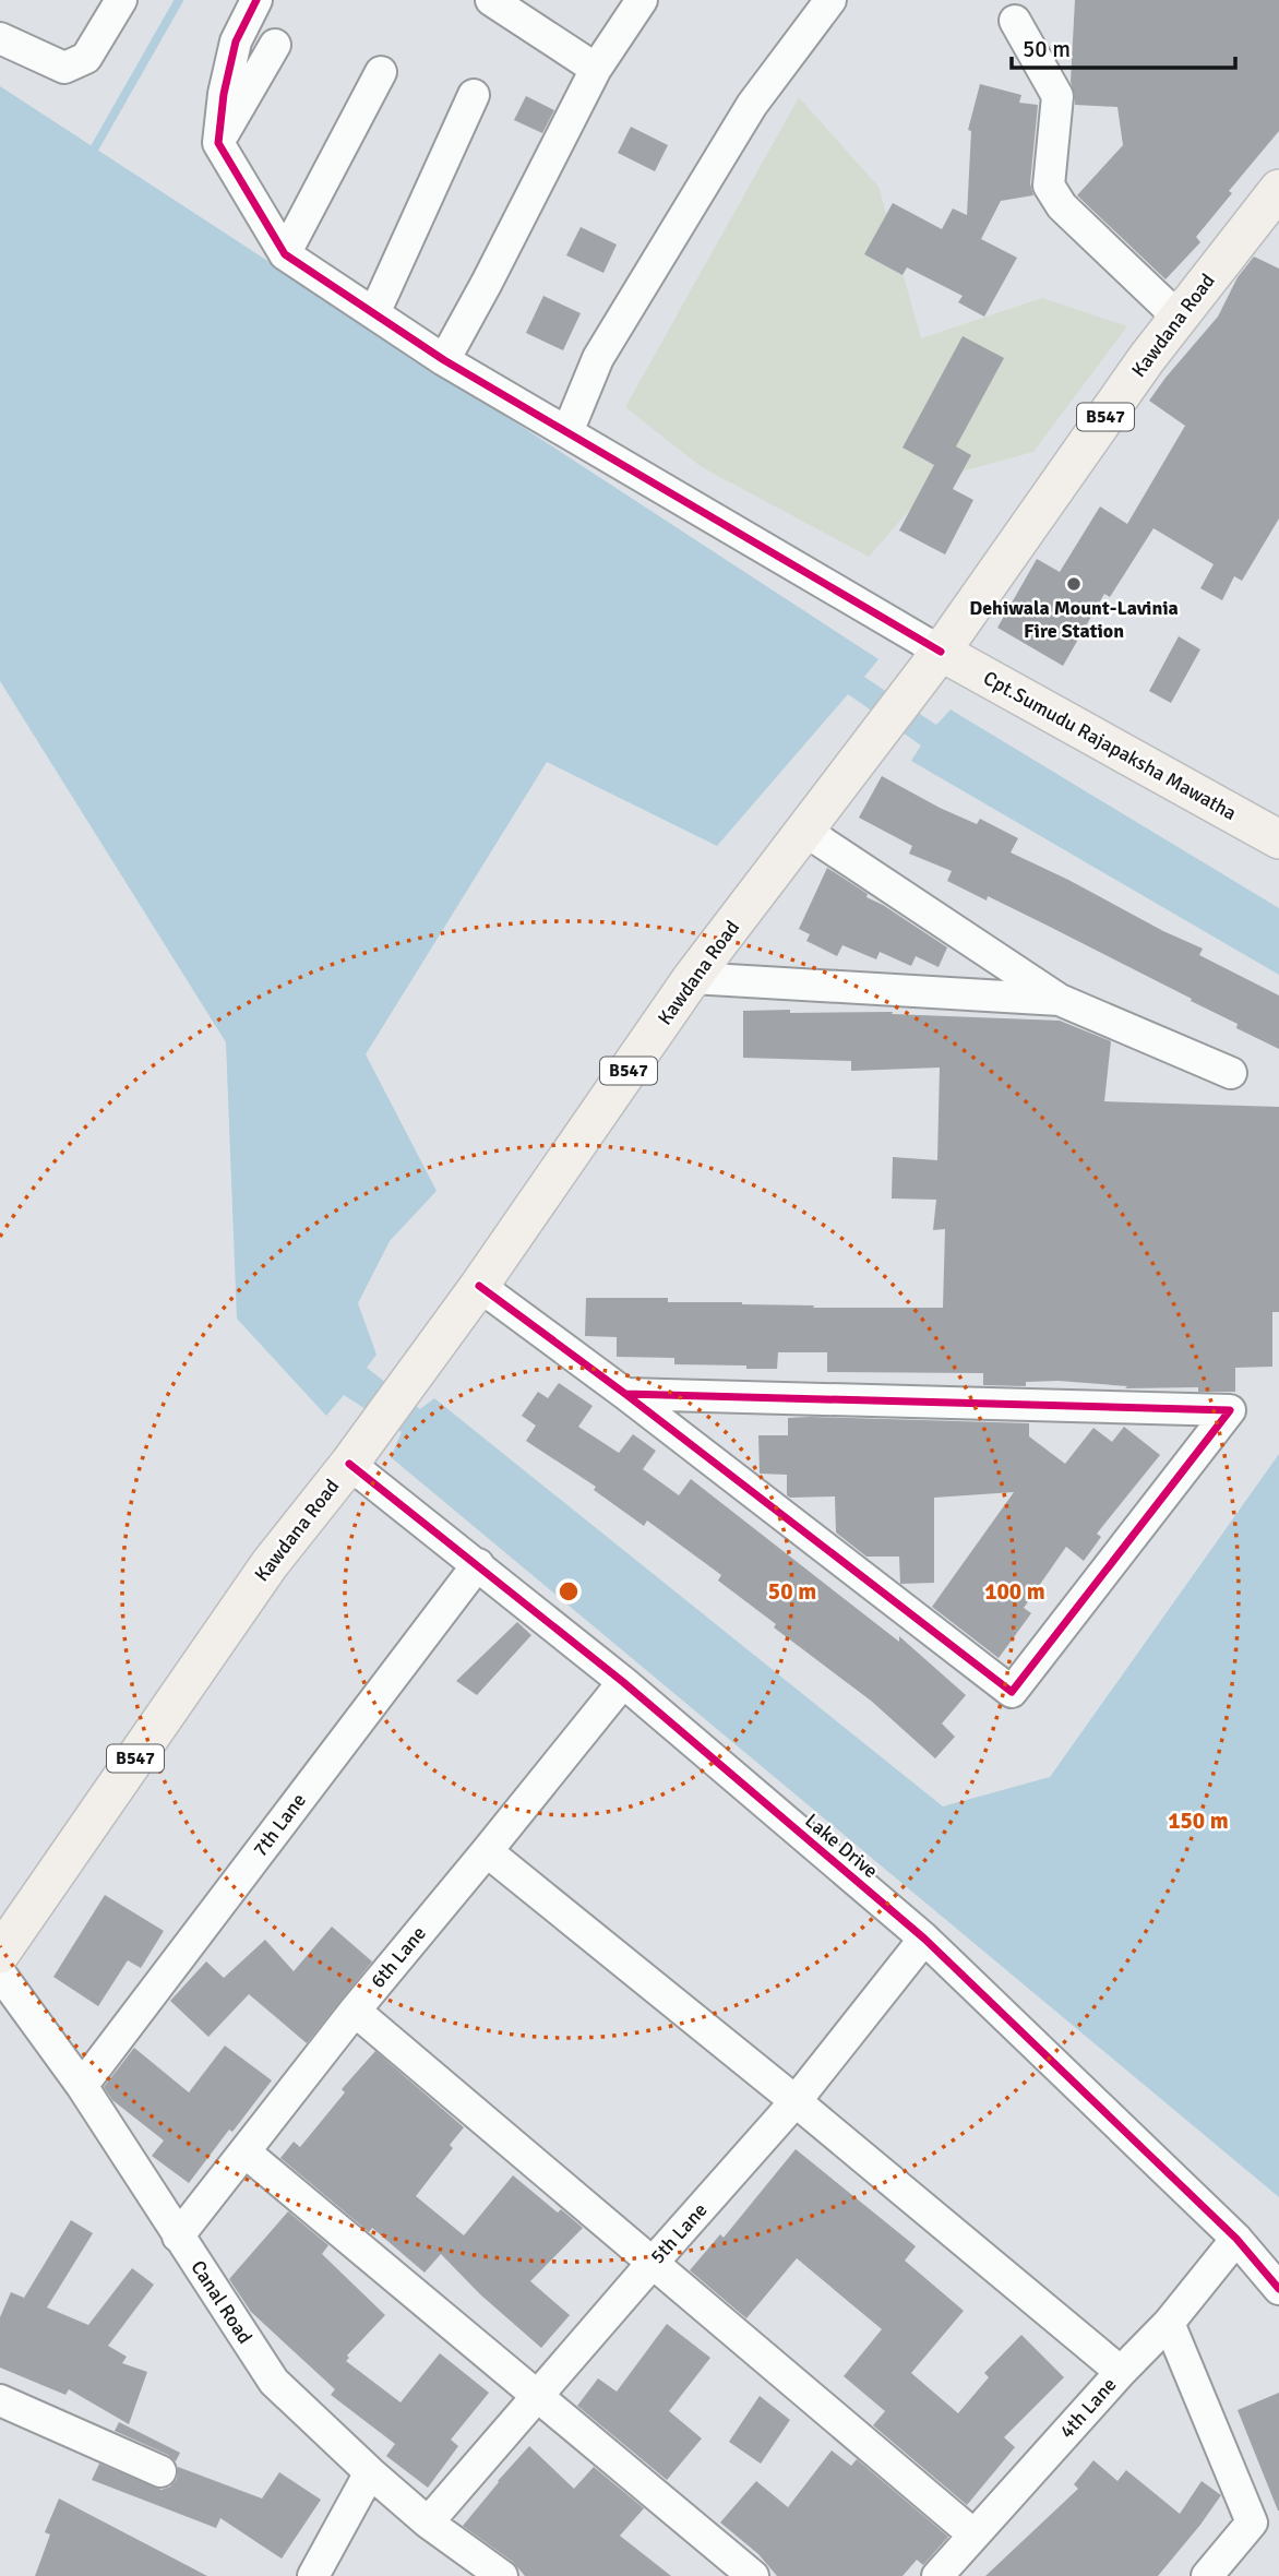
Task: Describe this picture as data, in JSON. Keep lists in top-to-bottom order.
{
  "streets": {
    "main road": ["Kawdana Road", "B547", "Cpt.Sumudu Rajapaksha Mawatha"],
    "street": [
      "7th Lane",
      "Lake Drive",
      "6th Lane",
      "5th Lane",
      "Canal Road",
      "4th Lane"
    ]
  },
  "crossings": [
    ["Kawdana Road", "Cpt.Sumudu Rajapaksha Mawatha"],
    ["Kawdana Road", "Lake Drive"],
    ["7th Lane", "Lake Drive"],
    ["7th Lane", "Canal Road"],
    ["Lake Drive", "6th Lane"],
    ["Lake Drive", "5th Lane"],
    ["Lake Drive", "4th Lane"],
    ["6th Lane", "Canal Road"],
    ["5th Lane", "Canal Road"]
  ],
  "places": ["Dehiwala Mount-Lavinia Fire Station"],
  "scale_bar": "50 m",
  "rings": ["50 m", "100 m", "150 m"]
}
